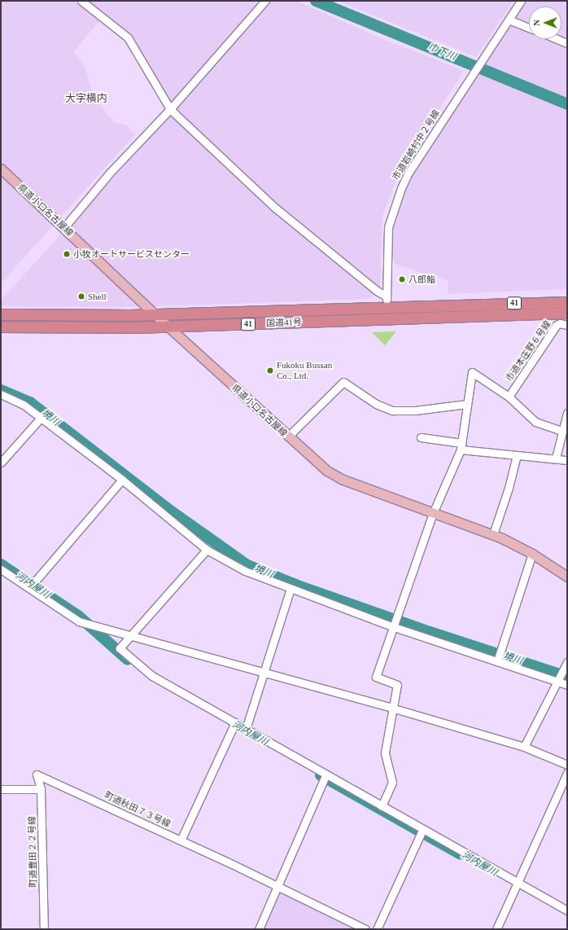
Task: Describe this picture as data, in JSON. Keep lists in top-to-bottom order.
{
  "streets": {
    "highway": ["41", "国道41号"],
    "main road": ["県道小口名古屋線"],
    "street": [
      "市道岩崎村中２号線",
      "市道本庄野６号線",
      "町道秋田７３号線",
      "町道豊田２２号線"
    ]
  },
  "crossings": [
    ["市道岩崎村中２号線", "国道41号"],
    ["県道小口名古屋線", "国道41号"],
    ["町道秋田７３号線", "町道豊田２２号線"]
  ],
  "districts": ["大字横内"],
  "water": ["巾下川", "境川", "河内屋川"],
  "places": [
    "小牧オートサービスセンター",
    "八郎鮨",
    "Shell",
    "Fukoku Bussan Co., Ltd."
  ],
  "north": "left"
}
